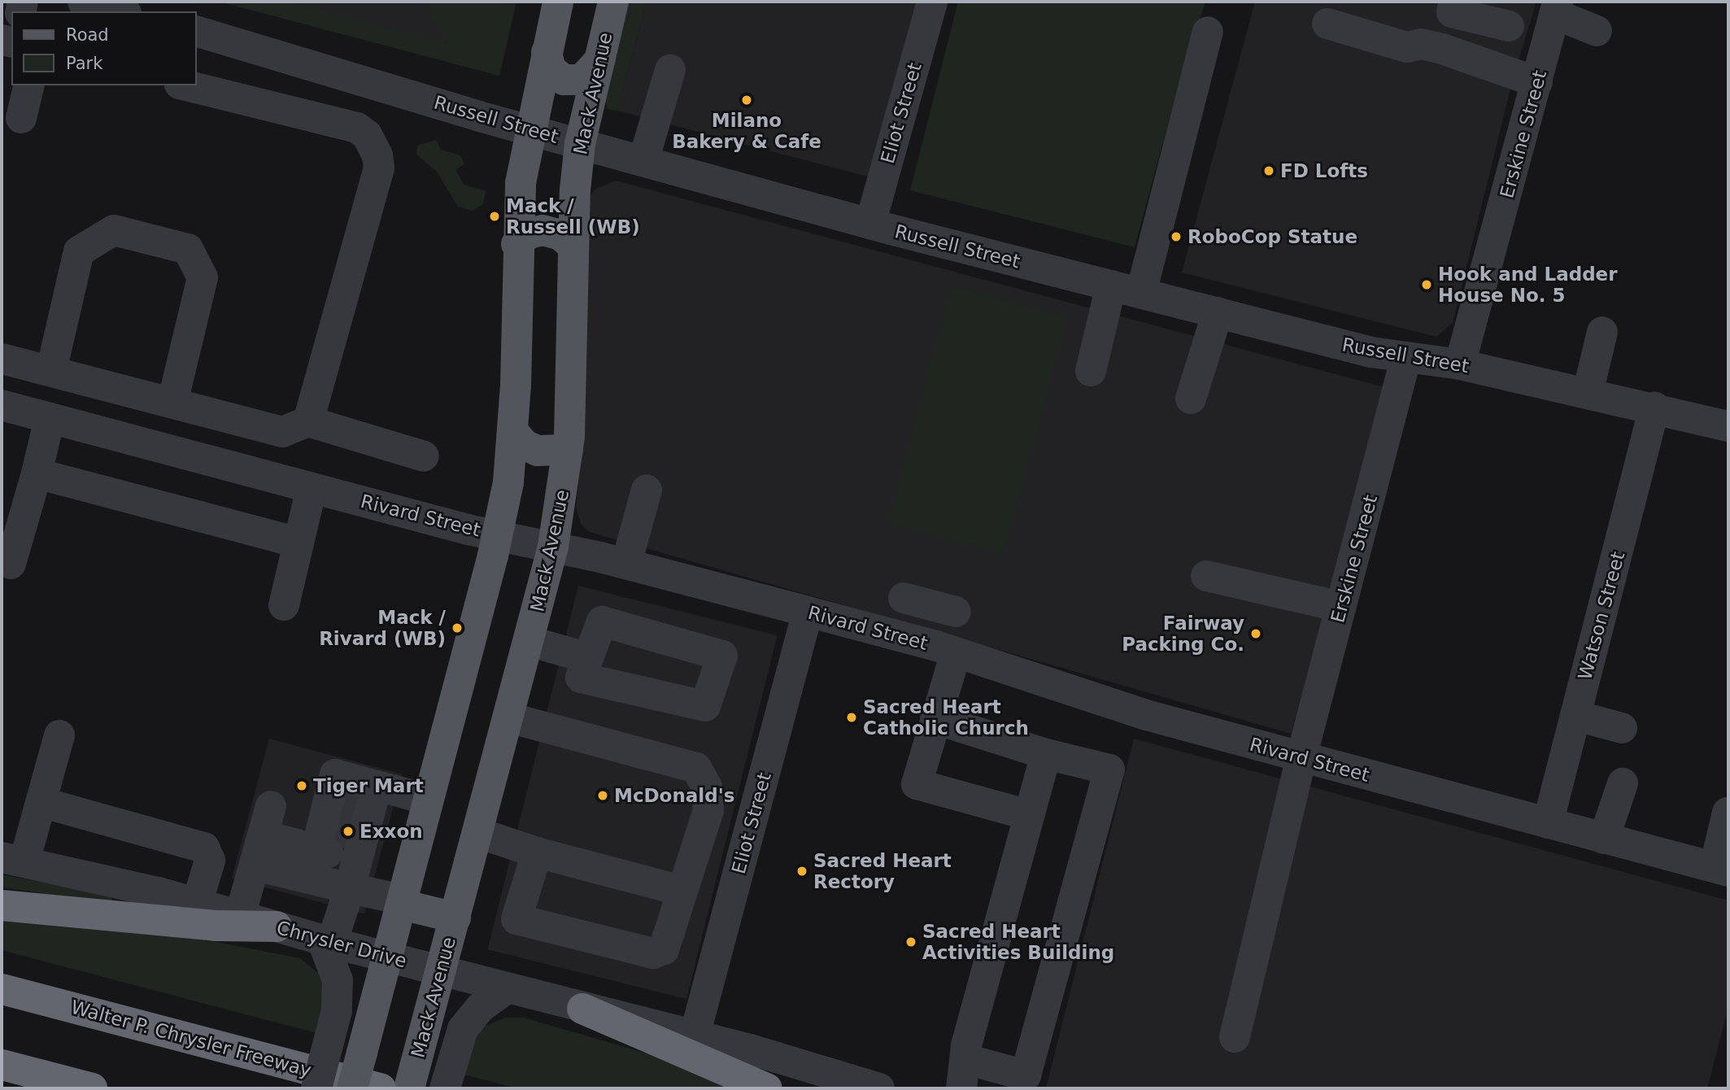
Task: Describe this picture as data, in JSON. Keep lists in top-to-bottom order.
{
  "streets": {
    "highway": ["Walter P. Chrysler Freeway"],
    "main road": ["Mack Avenue"],
    "street": [
      "Eliot Street",
      "Russell Street",
      "Erskine Street",
      "Rivard Street",
      "Watson Street",
      "Chrysler Drive"
    ]
  },
  "crossings": [
    ["Mack Avenue", "Russell Street"],
    ["Mack Avenue", "Rivard Street"],
    ["Mack Avenue", "Chrysler Drive"],
    ["Eliot Street", "Russell Street"],
    ["Eliot Street", "Rivard Street"],
    ["Eliot Street", "Chrysler Drive"],
    ["Russell Street", "Erskine Street"],
    ["Russell Street", "Watson Street"],
    ["Erskine Street", "Rivard Street"],
    ["Rivard Street", "Watson Street"]
  ],
  "places": [
    "Milano Bakery & Cafe",
    "FD Lofts",
    "Mack / Russell (WB)",
    "RoboCop Statue",
    "Hook and Ladder House No. 5",
    "Mack / Rivard (WB)",
    "Fairway Packing Co.",
    "Sacred Heart Catholic Church",
    "Tiger Mart",
    "McDonald's",
    "Exxon",
    "Sacred Heart Rectory",
    "Sacred Heart Activities Building"
  ],
  "legend": ["Road", "Park"]
}
